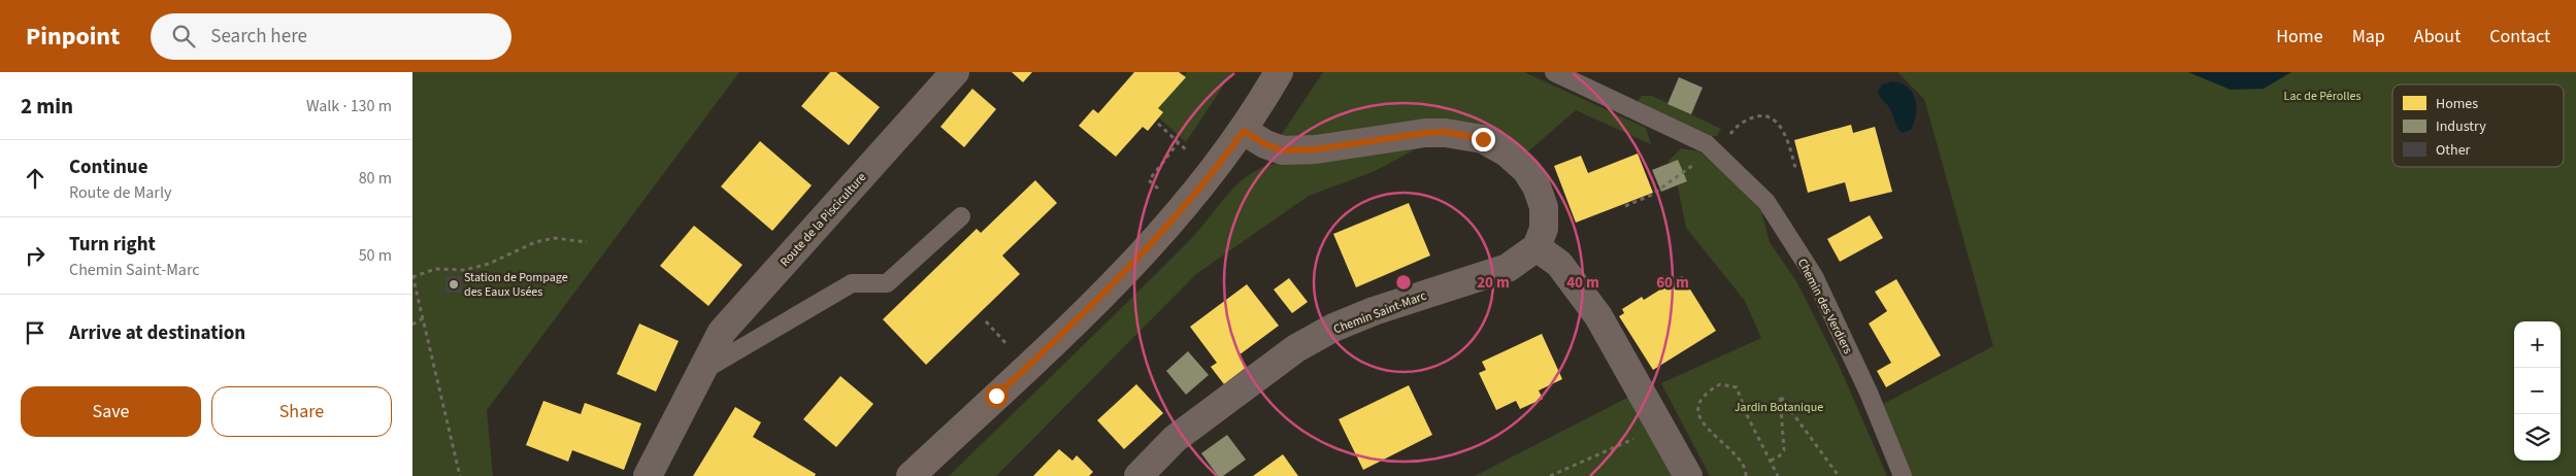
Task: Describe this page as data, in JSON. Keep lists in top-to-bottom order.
{
  "streets": {
    "street": ["Route de la Pisciculture", "Chemin Saint-Marc"],
    "lane": ["Chemin des Verdiers"]
  },
  "parks": ["Lac de Pérolles", "Jardin Botanique"],
  "places": ["Station de Pompage des Eaux Usées"],
  "legend": ["Homes", "Industry", "Other"],
  "page": {
    "header": "Pinpoint",
    "search": "Search here",
    "nav": [
      "Home",
      "Map",
      "About",
      "Contact"
    ],
    "heading": ["2 min", "Walk · 130 m"],
    "list": [
      ["Continue", "Route de Marly", "80 m"],
      ["Turn right", "Chemin Saint-Marc", "50 m"],
      "Arrive at destination"
    ],
    "map_buttons": ["+", "−"],
    "buttons": ["Save", "Share"]
  },
  "rings": ["20 m", "40 m", "60 m"]
}
